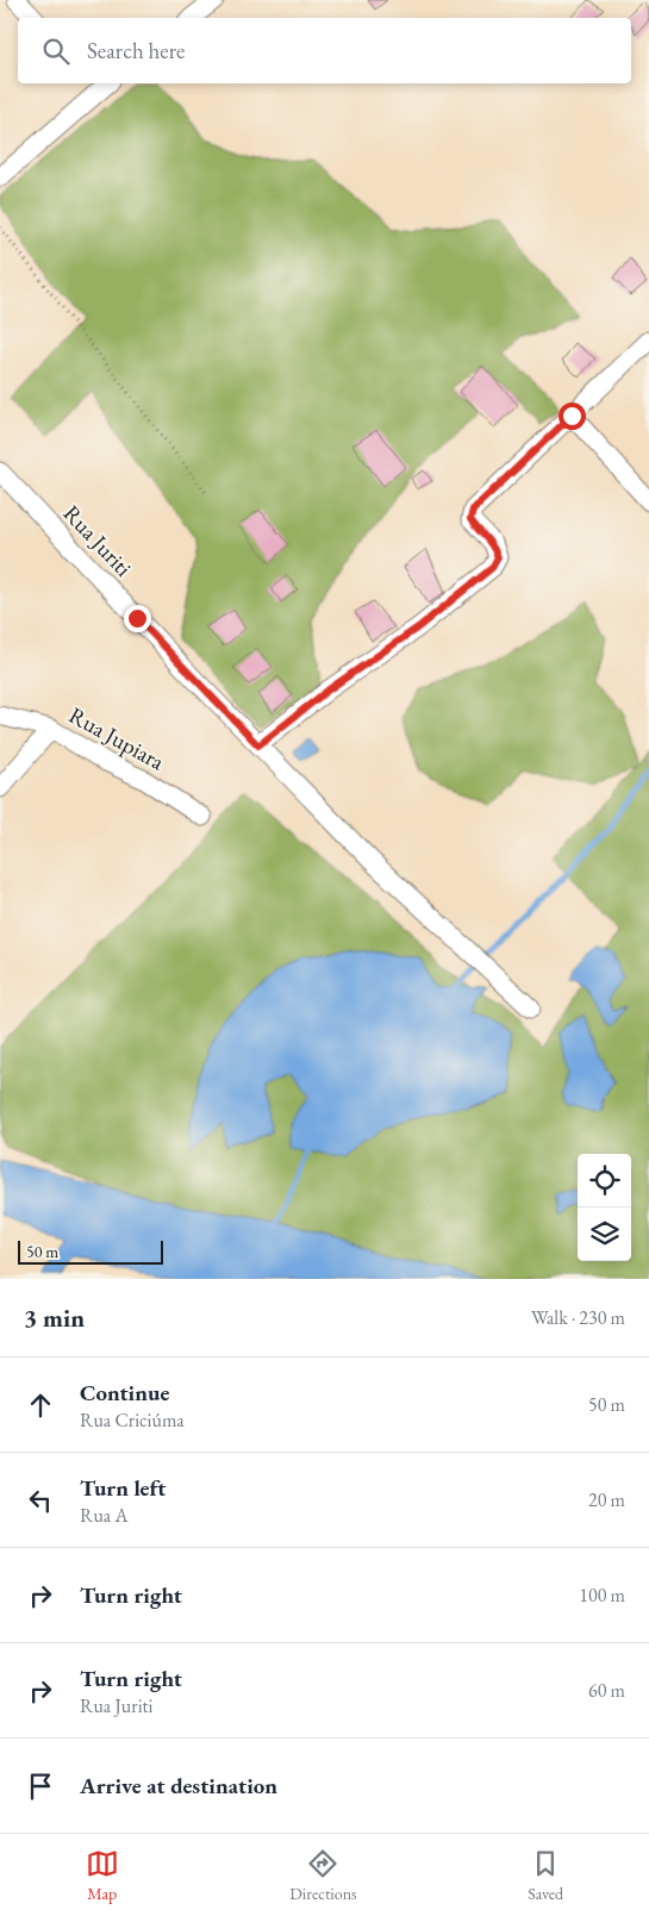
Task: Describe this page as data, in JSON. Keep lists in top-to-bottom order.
{
  "streets": {
    "street": ["Rua Juriti", "Rua Jupiara"]
  },
  "scale_bar": "50 m",
  "page": {
    "search": "Search here",
    "scale": "50 m",
    "heading": ["3 min", "Walk · 230 m"],
    "list": [
      ["Continue", "Rua Criciúma", "50 m"],
      ["Turn left", "Rua A", "20 m"],
      ["Turn right", "100 m"],
      ["Turn right", "Rua Juriti", "60 m"],
      "Arrive at destination"
    ],
    "nav": ["Map", "Directions", "Saved"]
  }
}
